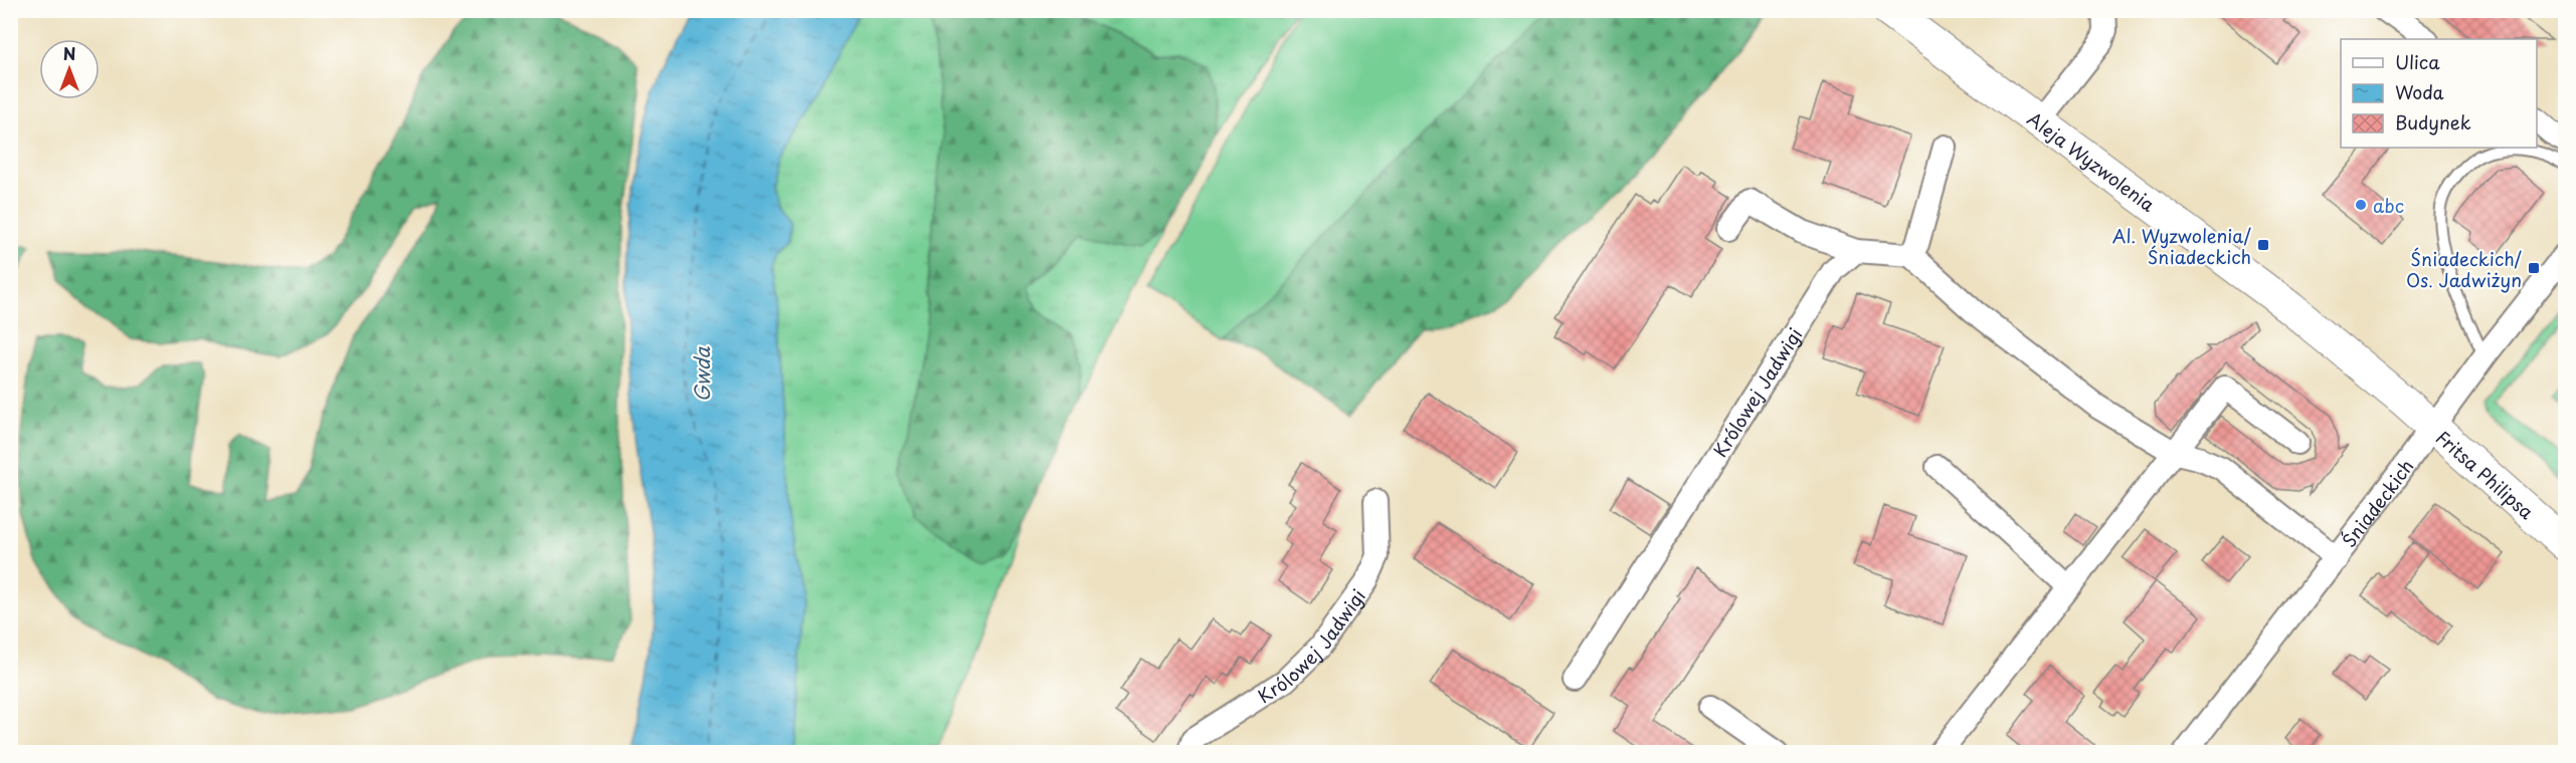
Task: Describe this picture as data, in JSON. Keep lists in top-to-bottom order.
{
  "streets": {
    "street": [
      "Aleja Wyzwolenia",
      "Królowej Jadwigi",
      "Fritsa Philipsa",
      "Śniadeckich"
    ]
  },
  "crossings": [
    ["Aleja Wyzwolenia", "Fritsa Philipsa"],
    ["Aleja Wyzwolenia", "Śniadeckich"],
    ["Fritsa Philipsa", "Śniadeckich"]
  ],
  "water": ["Gwda"],
  "places": {
    "other": ["abc"],
    "transit": ["Al. Wyzwolenia/ Śniadeckich", "Śniadeckich/ Os. Jadwiżyn"]
  },
  "legend": ["Ulica", "Woda", "Budynek"],
  "north": "top"
}
